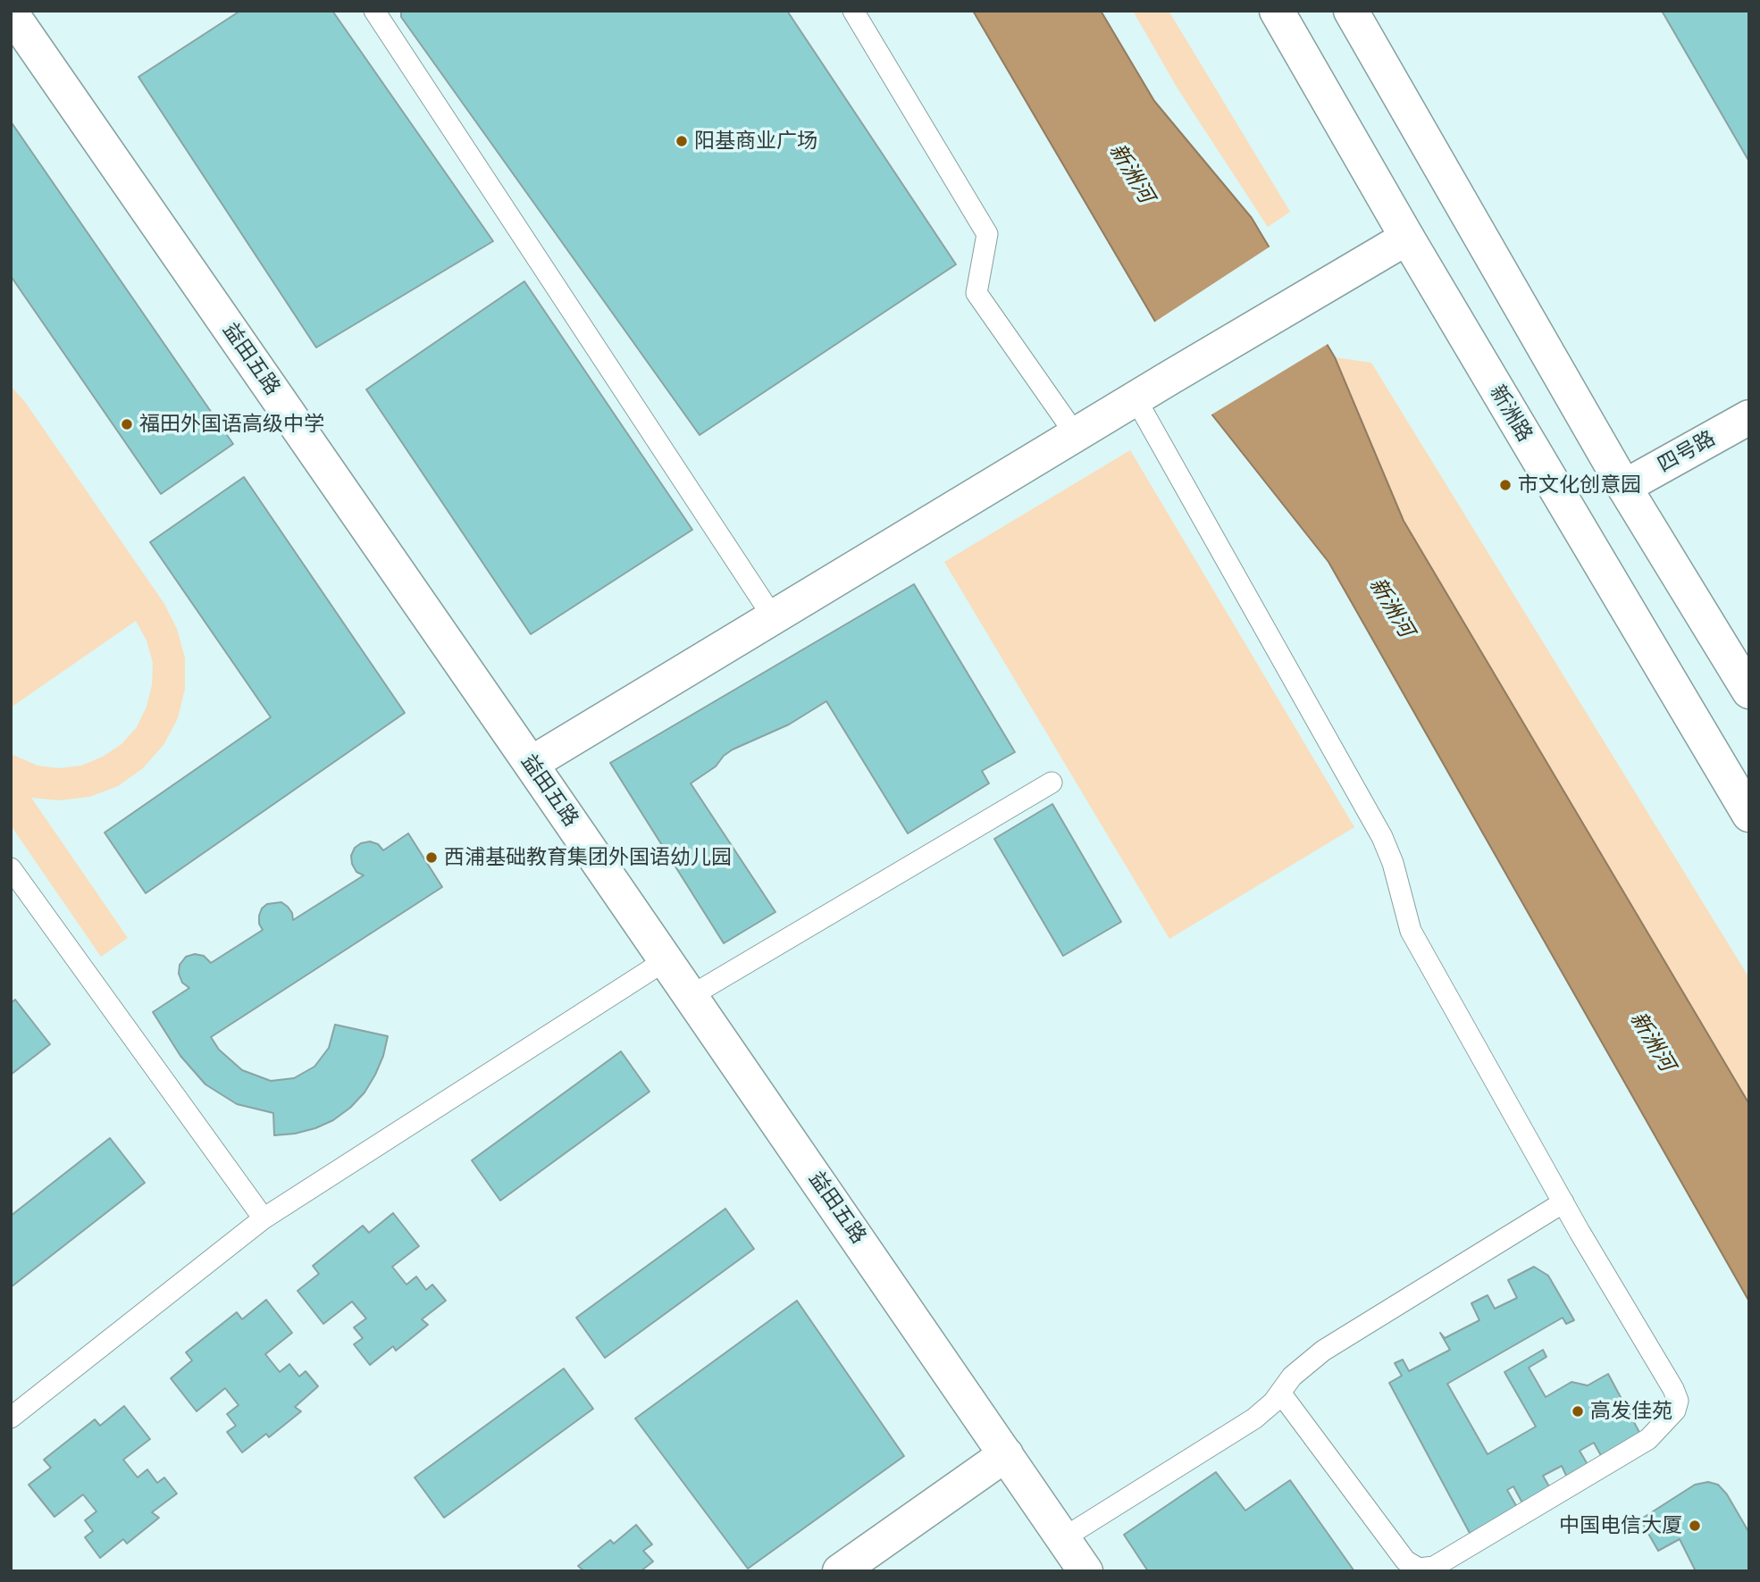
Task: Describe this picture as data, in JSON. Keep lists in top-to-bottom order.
{
  "streets": {
    "street": ["益田五路", "新洲路", "四号路"]
  },
  "water": ["新洲河"],
  "places": [
    "阳基商业广场",
    "福田外国语高级中学",
    "市文化创意园",
    "西浦基础教育集团外国语幼儿园",
    "高发佳苑",
    "中国电信大厦"
  ]
}
